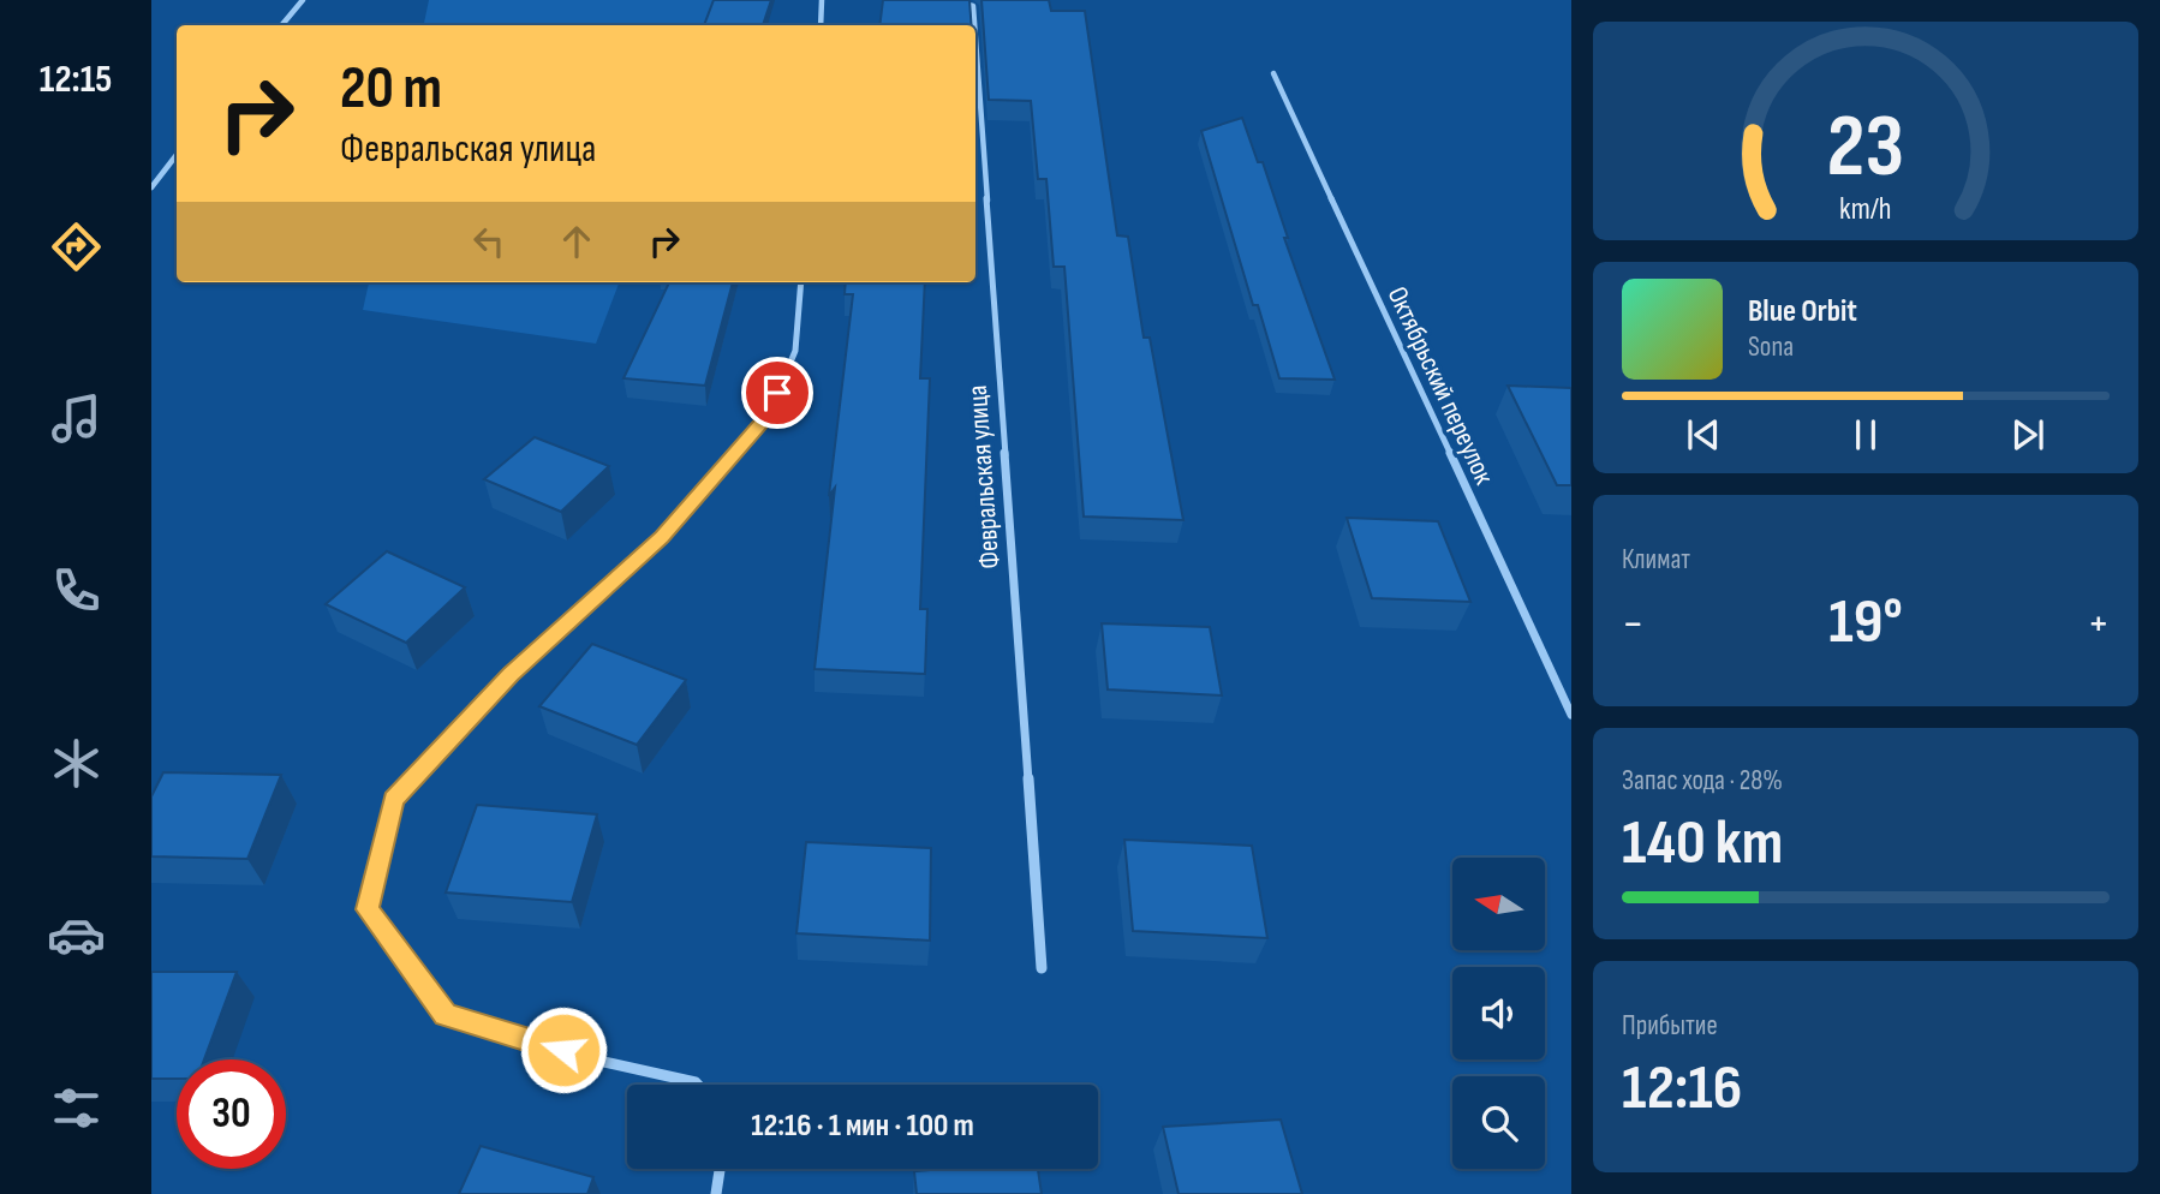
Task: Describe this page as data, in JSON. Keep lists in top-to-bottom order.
{
  "streets": {
    "street": ["Октябрьский переулок", "Февральская улица"]
  },
  "north": "left",
  "page": {
    "tabs": "12:15",
    "turn": ["20 m", "Февральская улица"],
    "song": ["Blue Orbit", "Sona"],
    "tile": [
      "Климат",
      ["Запас хода · 28%", "140 km"],
      ["Прибытие", "12:16"]
    ],
    "heat": ["−", "19°", "+"],
    "limit": "30",
    "trip": "12:16 · 1 мин · 100 m",
    "gauge": ["23", "km/h"]
  }
}
